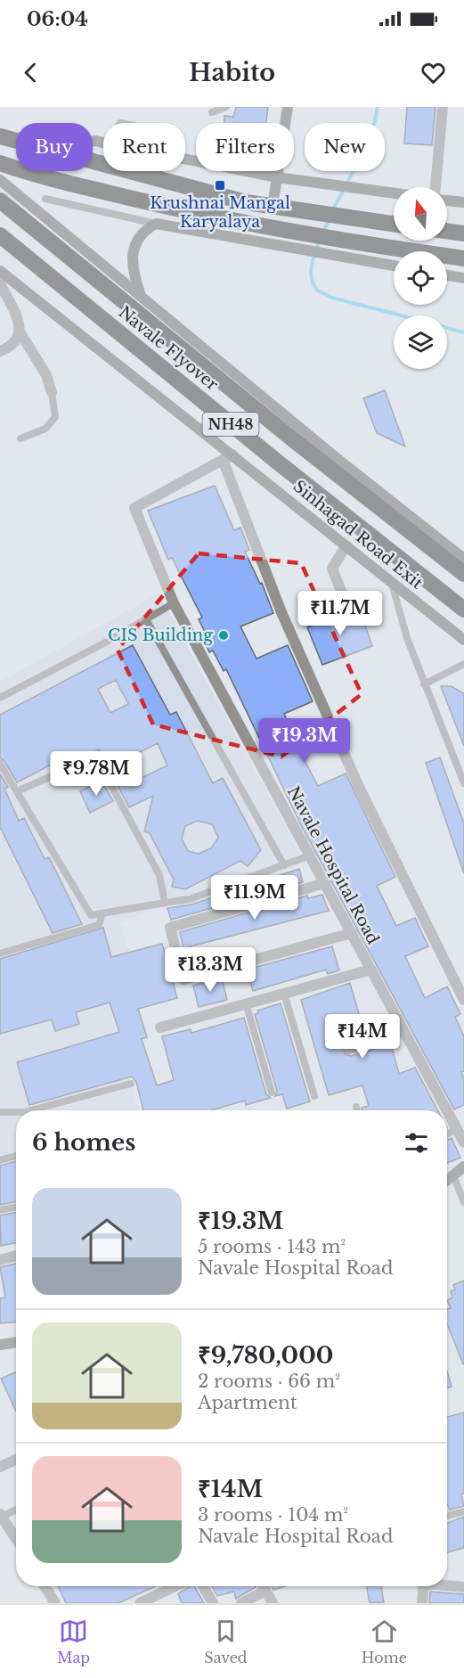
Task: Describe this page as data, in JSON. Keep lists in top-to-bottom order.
{
  "streets": {
    "highway": ["Navale Flyover", "NH48"],
    "street": ["Sinhagad Road Exit", "Navale Hospital Road"]
  },
  "crossings": [
    ["Sinhagad Road Exit", "Navale Hospital Road"]
  ],
  "places": {
    "transit": ["Krushnai Mangal Karyalaya"],
    "other": ["CIS Building"]
  },
  "north": "top",
  "page": {
    "status": "06:04",
    "header": "Habito",
    "chip": [
      "Buy",
      "Rent",
      "Filters",
      "New"
    ],
    "price": [
      "₹11.7M",
      "₹19.3M",
      "₹9.78M",
      "₹11.9M",
      "₹13.3M",
      "₹14M"
    ],
    "heading": "6 homes",
    "list": [
      {
        "name": "₹19.3M",
        "note": "5 rooms · 143 m² · Navale Hospital Road"
      },
      {
        "name": "₹9,780,000",
        "note": "2 rooms · 66 m² · Apartment"
      },
      {
        "name": "₹14M",
        "note": "3 rooms · 104 m² · Navale Hospital Road"
      }
    ],
    "tabs": ["Map", "Saved", "Home"]
  }
}
